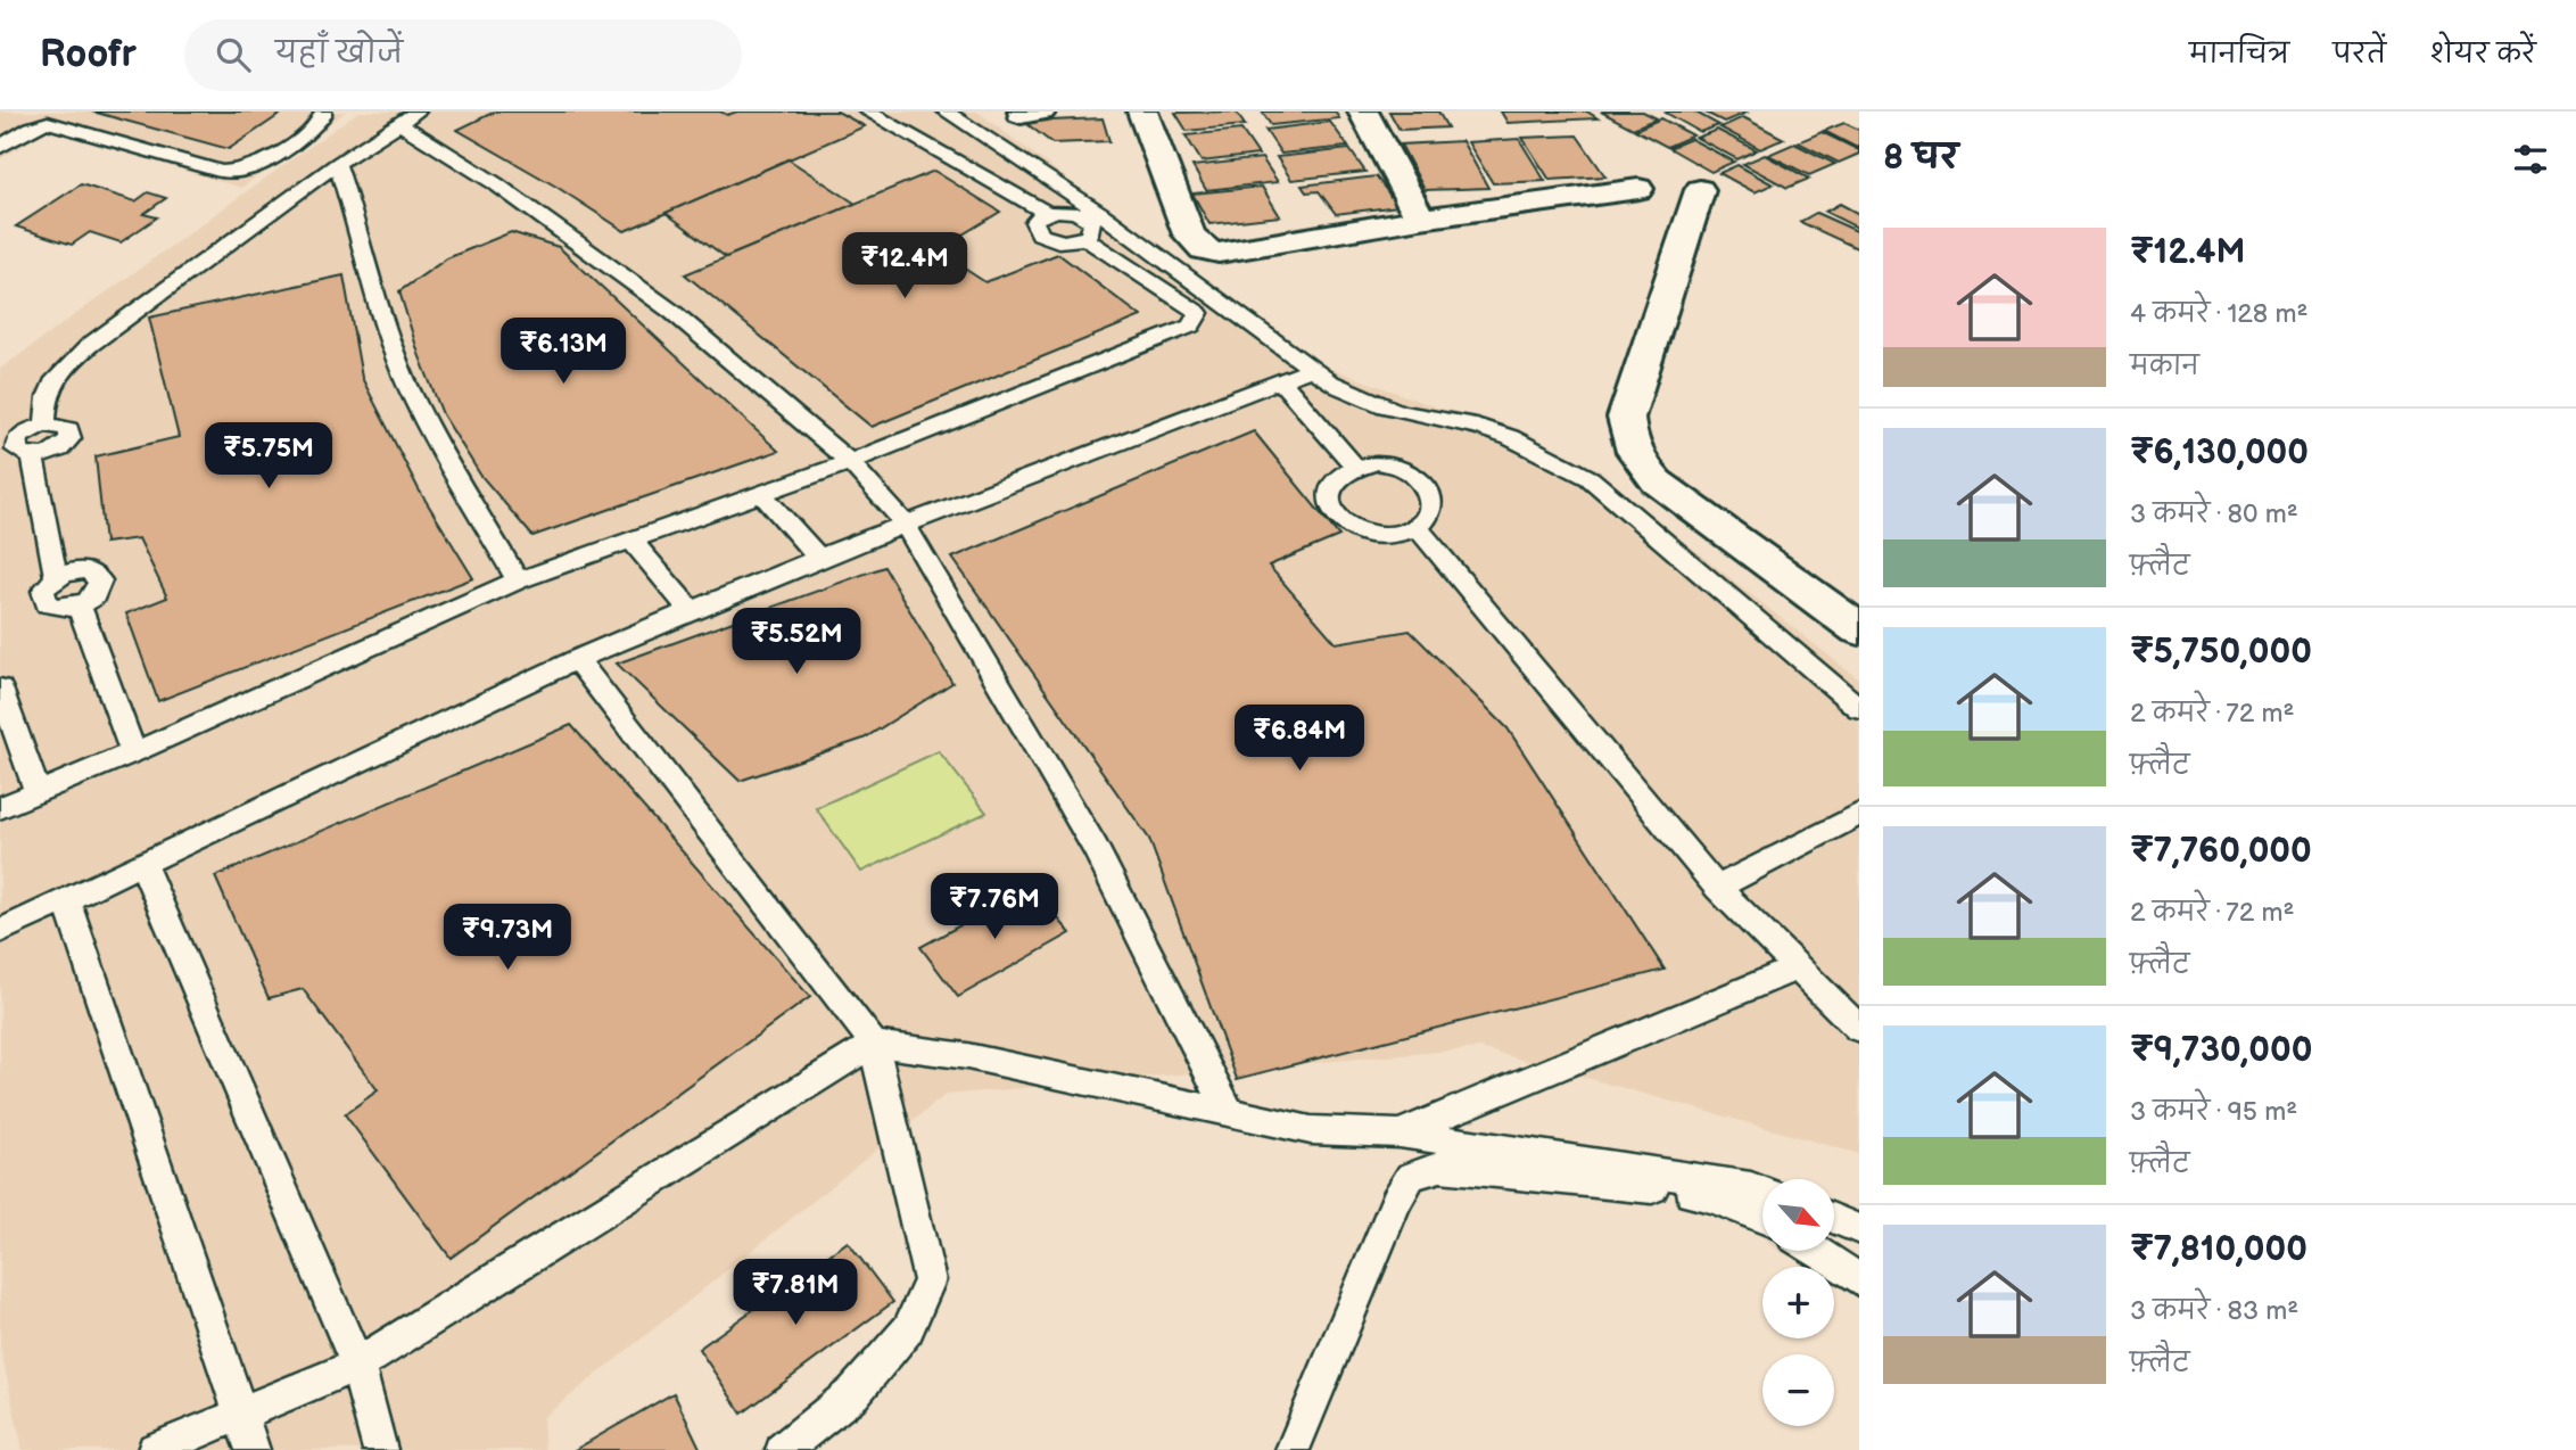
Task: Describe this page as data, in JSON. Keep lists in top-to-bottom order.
{
  "north": "bottom right",
  "page": {
    "header": "Roofr",
    "search": "यहाँ खोजें",
    "nav": ["मानचित्र", "परतें", "शेयर करें"],
    "heading": "8 घर",
    "list": [
      {
        "name": "₹12.4M",
        "note": "4 कमरे · 128 m² · मकान"
      },
      {
        "name": "₹6,130,000",
        "note": "3 कमरे · 80 m² · फ़्लैट"
      },
      {
        "name": "₹5,750,000",
        "note": "2 कमरे · 72 m² · फ़्लैट"
      },
      {
        "name": "₹7,760,000",
        "note": "2 कमरे · 72 m² · फ़्लैट"
      },
      {
        "name": "₹9,730,000",
        "note": "3 कमरे · 95 m² · फ़्लैट"
      },
      {
        "name": "₹7,810,000",
        "note": "3 कमरे · 83 m² · फ़्लैट"
      }
    ],
    "price": [
      "₹12.4M",
      "₹6.13M",
      "₹5.75M",
      "₹5.52M",
      "₹6.84M",
      "₹7.76M",
      "₹9.73M",
      "₹7.81M"
    ],
    "map_buttons": ["+", "−"]
  }
}
